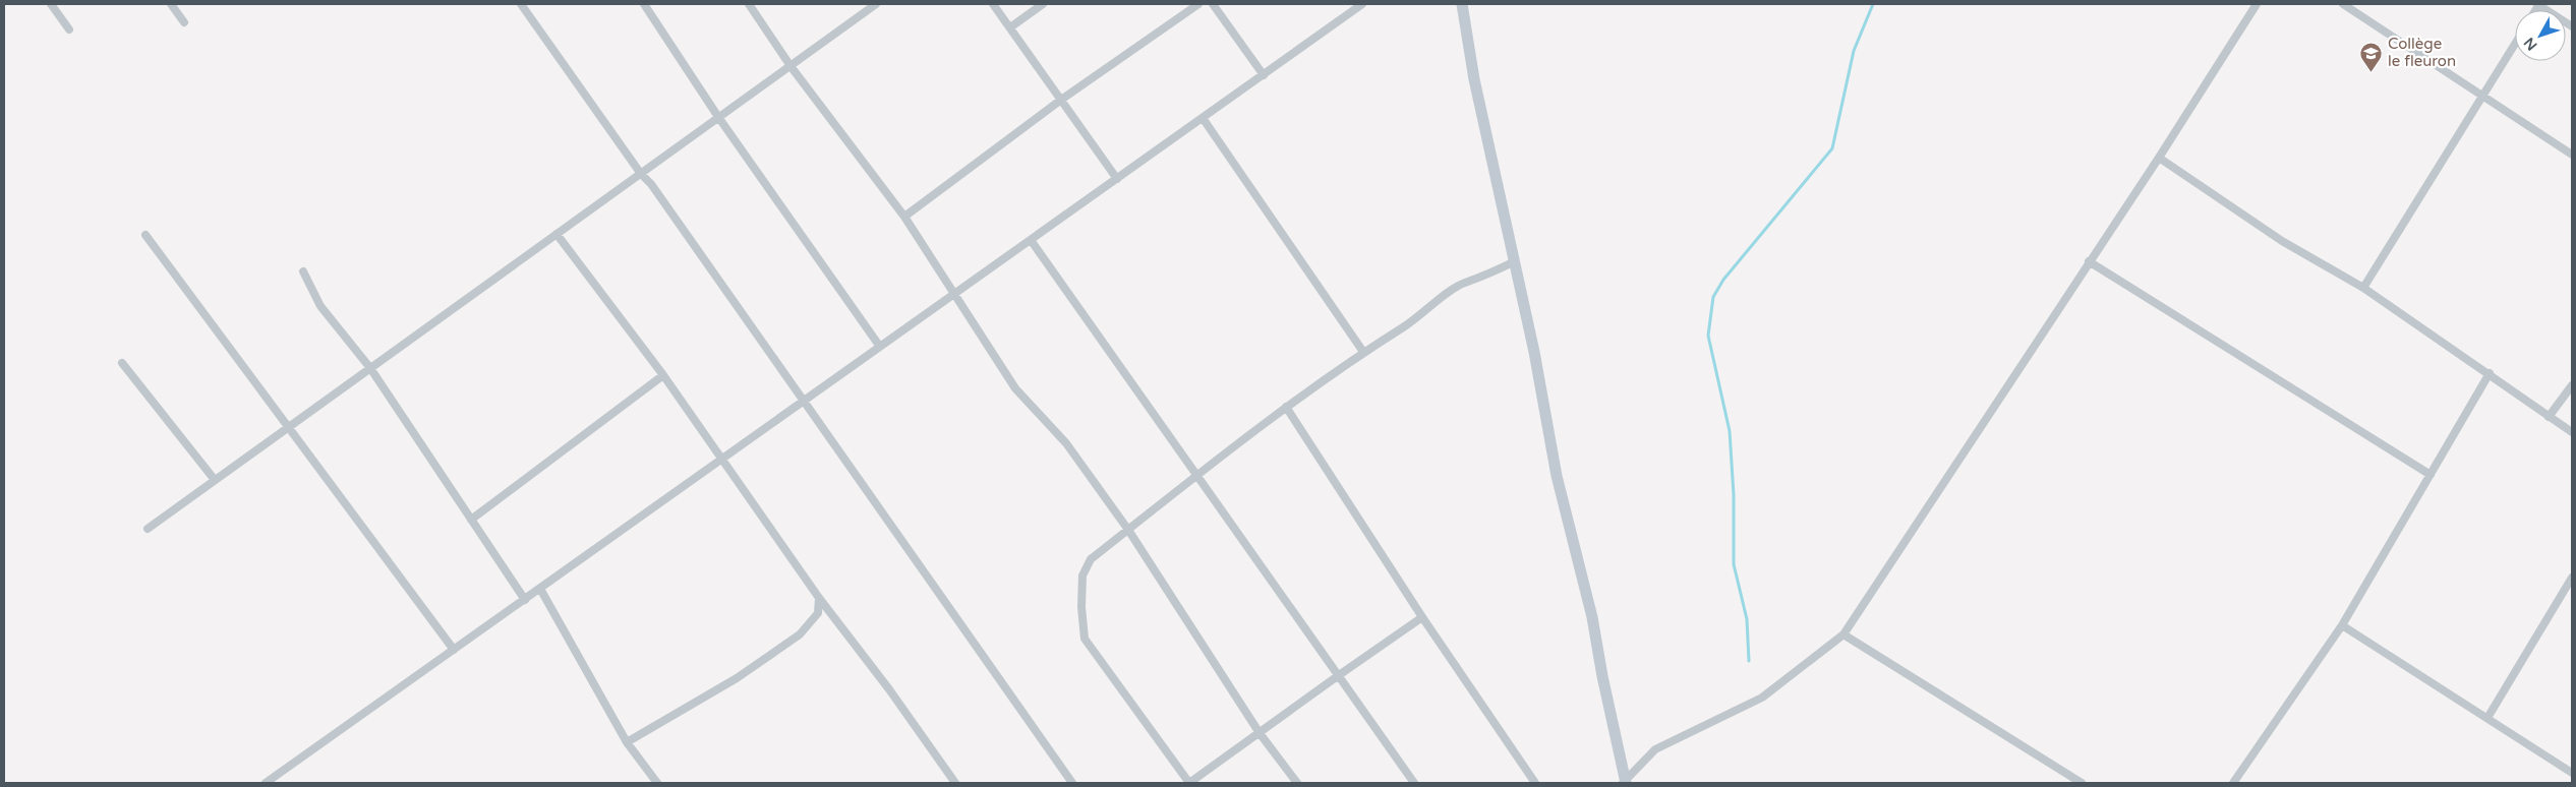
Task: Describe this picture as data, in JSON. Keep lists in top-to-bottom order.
{
  "places": {
    "school or university": ["Collège le fleuron"]
  },
  "north": "bottom left"
}
